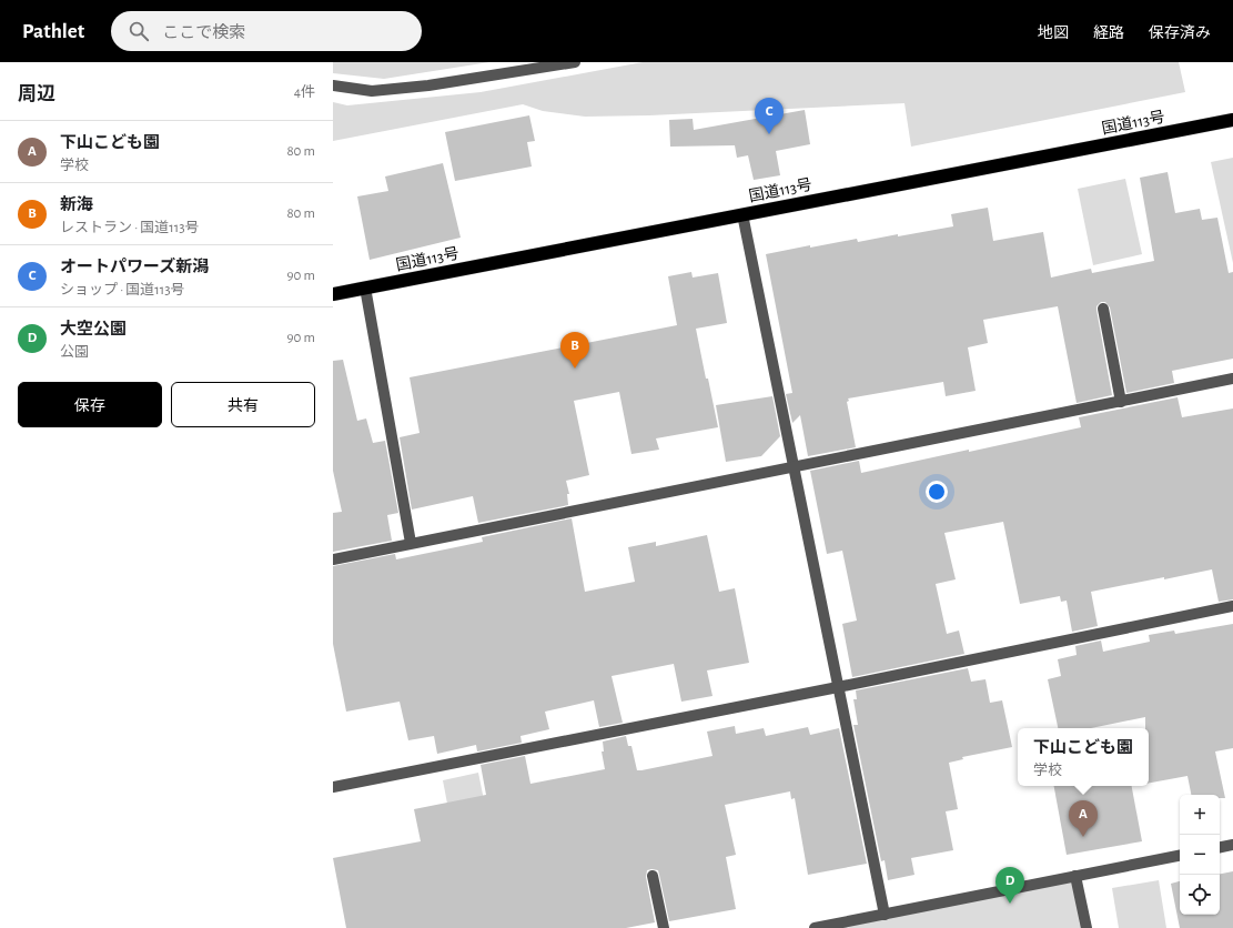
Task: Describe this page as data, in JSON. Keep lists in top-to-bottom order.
{
  "streets": {
    "highway": ["国道113号"]
  },
  "page": {
    "header": "Pathlet",
    "search": "ここで検索",
    "nav": ["地図", "経路", "保存済み"],
    "heading": ["周辺", "4件"],
    "pins": [
      "C",
      "B",
      "A",
      "D"
    ],
    "list": [
      {
        "mark": "A",
        "name": "下山こども園",
        "note": "学校",
        "value": "80 m"
      },
      {
        "mark": "B",
        "name": "新海",
        "note": "レストラン · 国道113号",
        "value": "80 m"
      },
      {
        "mark": "C",
        "name": "オートパワーズ新潟",
        "note": "ショップ · 国道113号",
        "value": "90 m"
      },
      {
        "mark": "D",
        "name": "大空公園",
        "note": "公園",
        "value": "90 m"
      }
    ],
    "buttons": ["保存", "共有"],
    "popup": ["下山こども園", "学校"],
    "map_buttons": ["+", "−"]
  }
}
